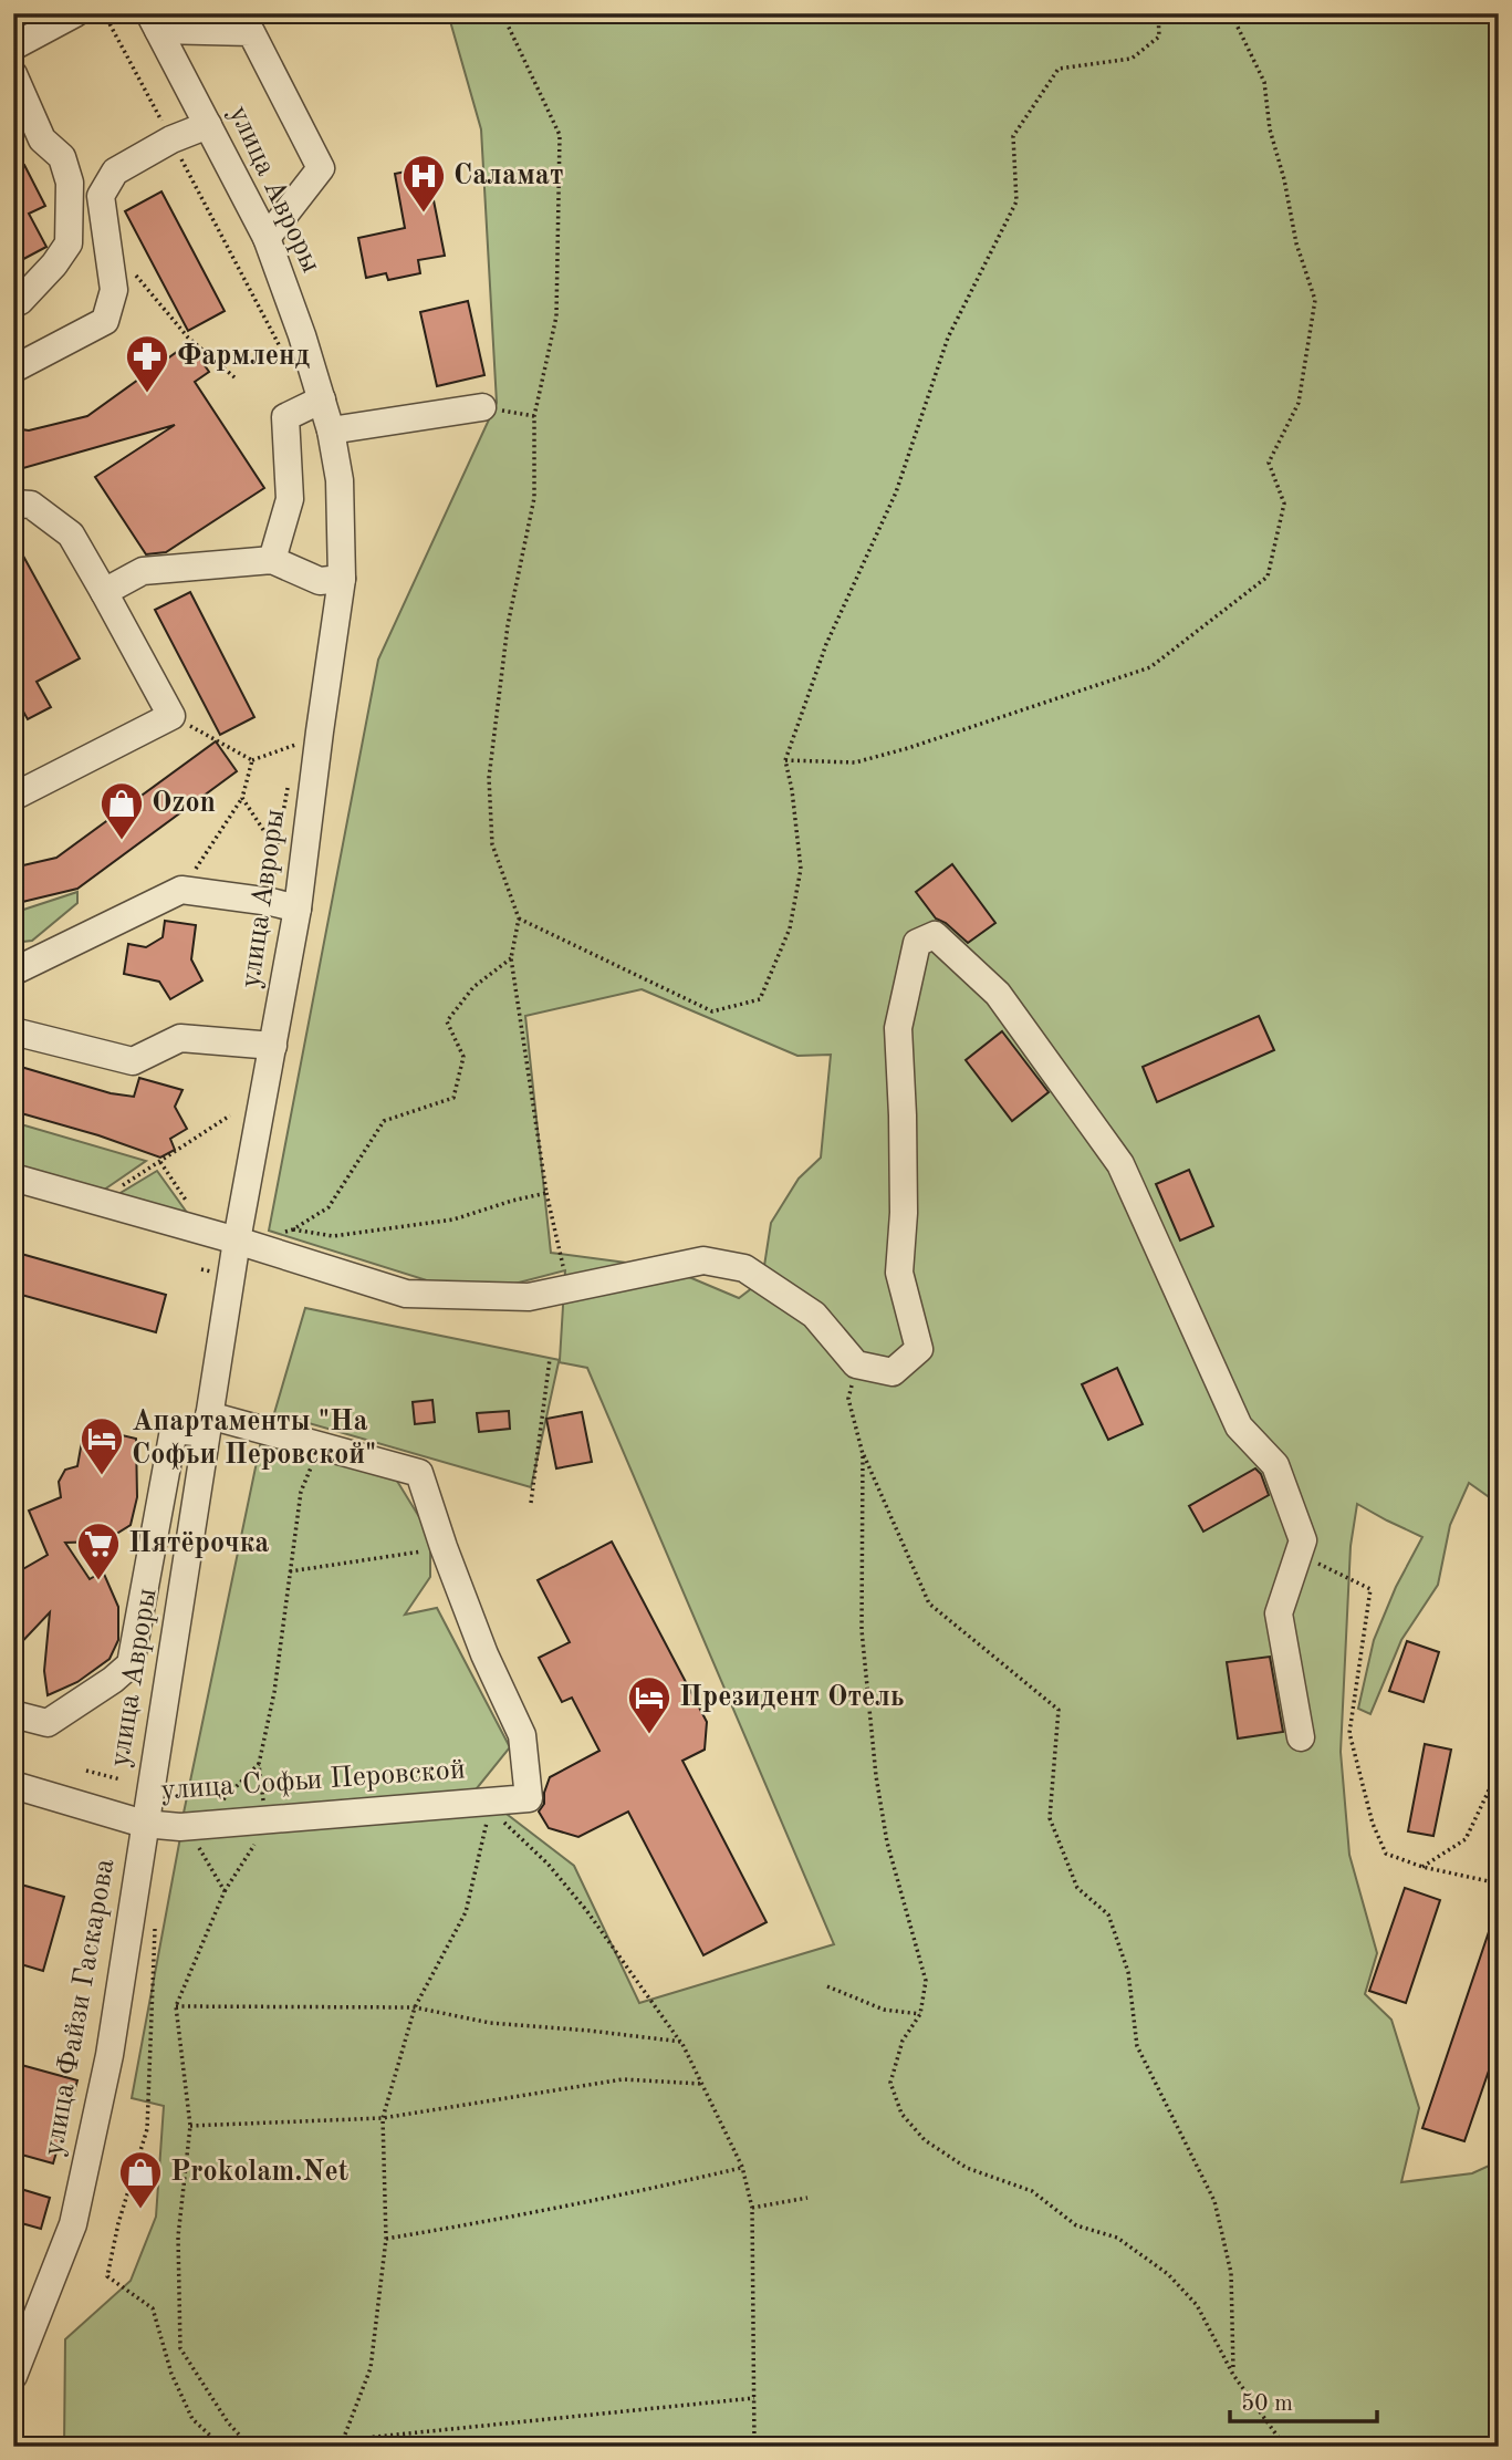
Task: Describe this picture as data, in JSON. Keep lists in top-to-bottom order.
{
  "streets": {
    "street": ["улица Авроры", "улица Софьи Перовской", "улица Файзи Гаскарова"]
  },
  "crossings": [
    ["улица Авроры", "улица Софьи Перовской"],
    ["улица Авроры", "улица Файзи Гаскарова"],
    ["улица Софьи Перовской", "улица Файзи Гаскарова"]
  ],
  "places": {
    "hospital": ["Саламат"],
    "pharmacy": ["Фармленд"],
    "shop": ["Ozon", "Prokolam.Net"],
    "hotel": ["Апартаменты \"На Софьи Перовской\"", "Президент Отель"],
    "supermarket": ["Пятёрочка"]
  },
  "scale_bar": "50 m"
}
